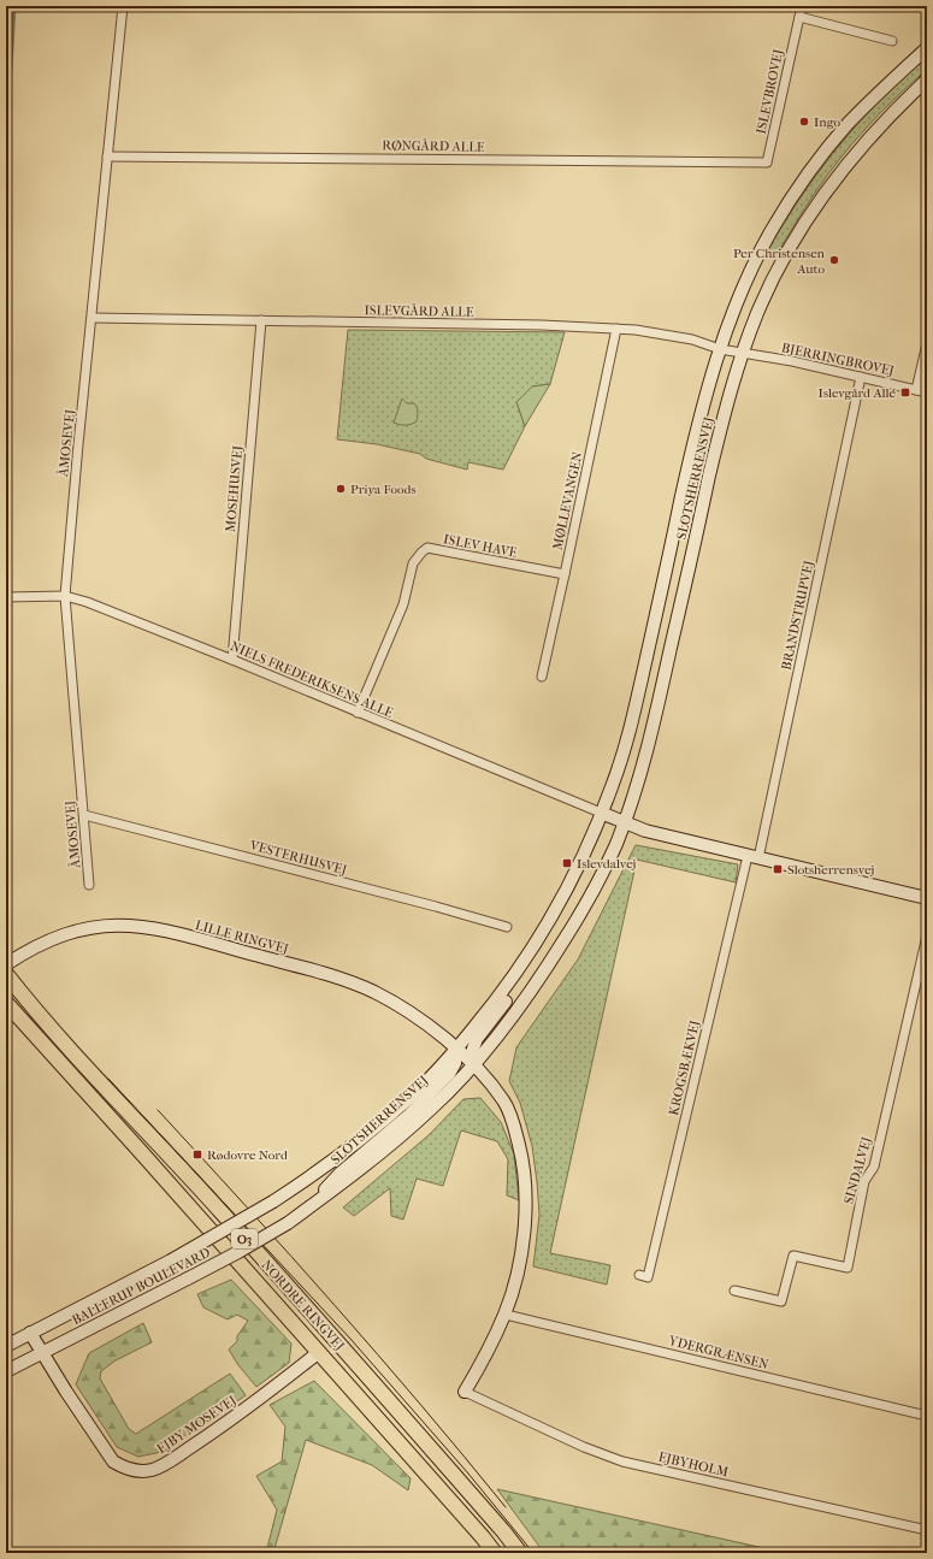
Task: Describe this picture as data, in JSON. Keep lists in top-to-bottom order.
{
  "streets": {
    "main road": ["O3", "NORDRE RINGVEJ"],
    "street": [
      "ISLEVBROVEJ",
      "RØNGÅRD ALLE",
      "ISLEVGÅRD ALLE",
      "BJERRINGBROVEJ",
      "ÅMOSEVEJ",
      "SLOTSHERRENSVEJ",
      "MOSEHUSVEJ",
      "MØLLEVANGEN",
      "ISLEV HAVE",
      "BRANDSTRUPVEJ",
      "NIELS FREDERIKSENS ALLE",
      "VESTERHUSVEJ",
      "LILLE RINGVEJ",
      "KROGSBÆKVEJ",
      "SINDALVEJ",
      "BALLERUP BOULEVARD",
      "YDERGRÆNSEN",
      "EJBY MOSEVEJ",
      "EJBYHOLM"
    ]
  },
  "crossings": [
    ["ISLEVBROVEJ", "RØNGÅRD ALLE"],
    ["RØNGÅRD ALLE", "ÅMOSEVEJ"],
    ["ISLEVGÅRD ALLE", "BJERRINGBROVEJ"],
    ["ISLEVGÅRD ALLE", "ÅMOSEVEJ"],
    ["ISLEVGÅRD ALLE", "SLOTSHERRENSVEJ"],
    ["ISLEVGÅRD ALLE", "MOSEHUSVEJ"],
    ["ISLEVGÅRD ALLE", "MØLLEVANGEN"],
    ["BJERRINGBROVEJ", "SLOTSHERRENSVEJ"],
    ["BJERRINGBROVEJ", "BRANDSTRUPVEJ"],
    ["ÅMOSEVEJ", "NIELS FREDERIKSENS ALLE"],
    ["ÅMOSEVEJ", "VESTERHUSVEJ"],
    ["SLOTSHERRENSVEJ", "NIELS FREDERIKSENS ALLE"],
    ["SLOTSHERRENSVEJ", "LILLE RINGVEJ"],
    ["SLOTSHERRENSVEJ", "BALLERUP BOULEVARD"],
    ["MOSEHUSVEJ", "NIELS FREDERIKSENS ALLE"],
    ["MØLLEVANGEN", "ISLEV HAVE"],
    ["ISLEV HAVE", "NIELS FREDERIKSENS ALLE"],
    ["BRANDSTRUPVEJ", "KROGSBÆKVEJ"],
    ["BALLERUP BOULEVARD", "EJBY MOSEVEJ"],
    ["NORDRE RINGVEJ", "EJBY MOSEVEJ"]
  ],
  "places": {
    "other": ["Ingo", "Per Christensen Auto", "Priya Foods"],
    "transit": [
      "Islevgård Allé",
      "Islevdalvej",
      "Slotsherrensvej",
      "Rødovre Nord"
    ]
  }
}
